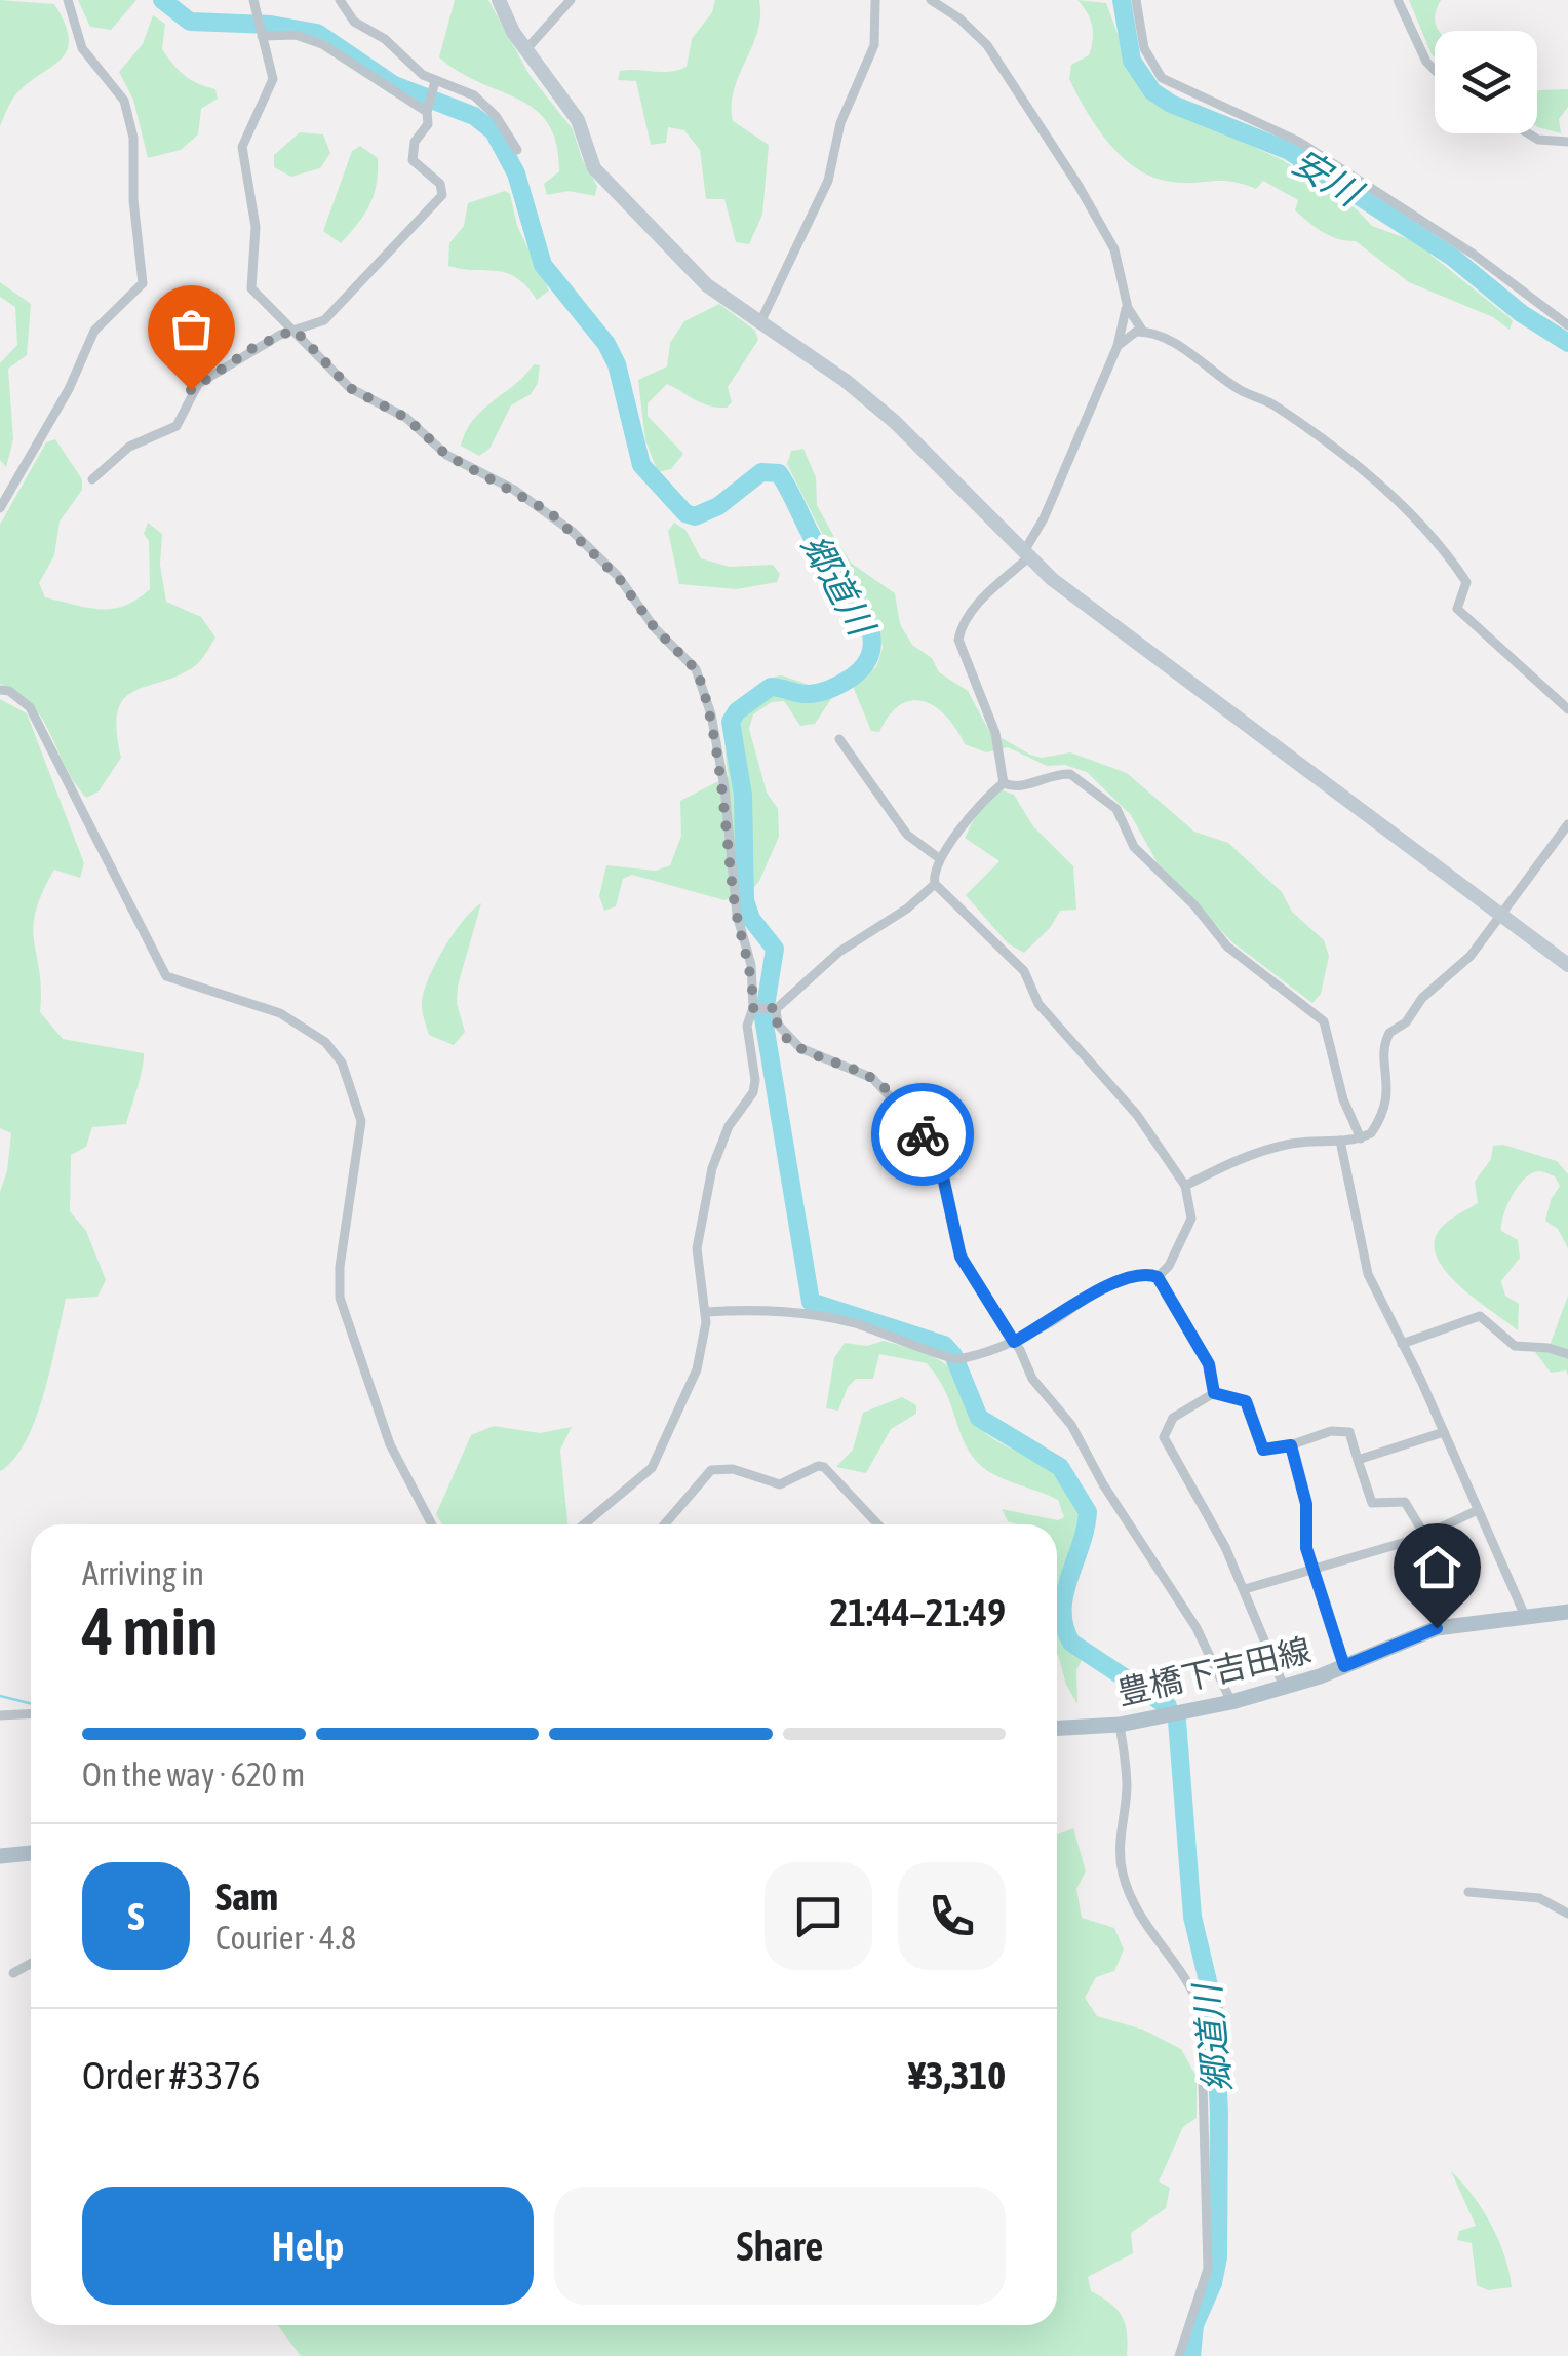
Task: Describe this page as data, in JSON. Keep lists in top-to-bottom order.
{
  "streets": {
    "main road": ["豊橋下吉田線"]
  },
  "water": ["安川", "郷道川"],
  "page": {
    "heading": ["4 min", "Arriving in", "21:44–21:49"],
    "panel": [
      "Sam",
      "Courier · 4.8",
      "Order #3376",
      "¥3,310"
    ],
    "bar": "On the way · 620 m",
    "round": "S",
    "buttons": ["Help", "Share"]
  }
}
